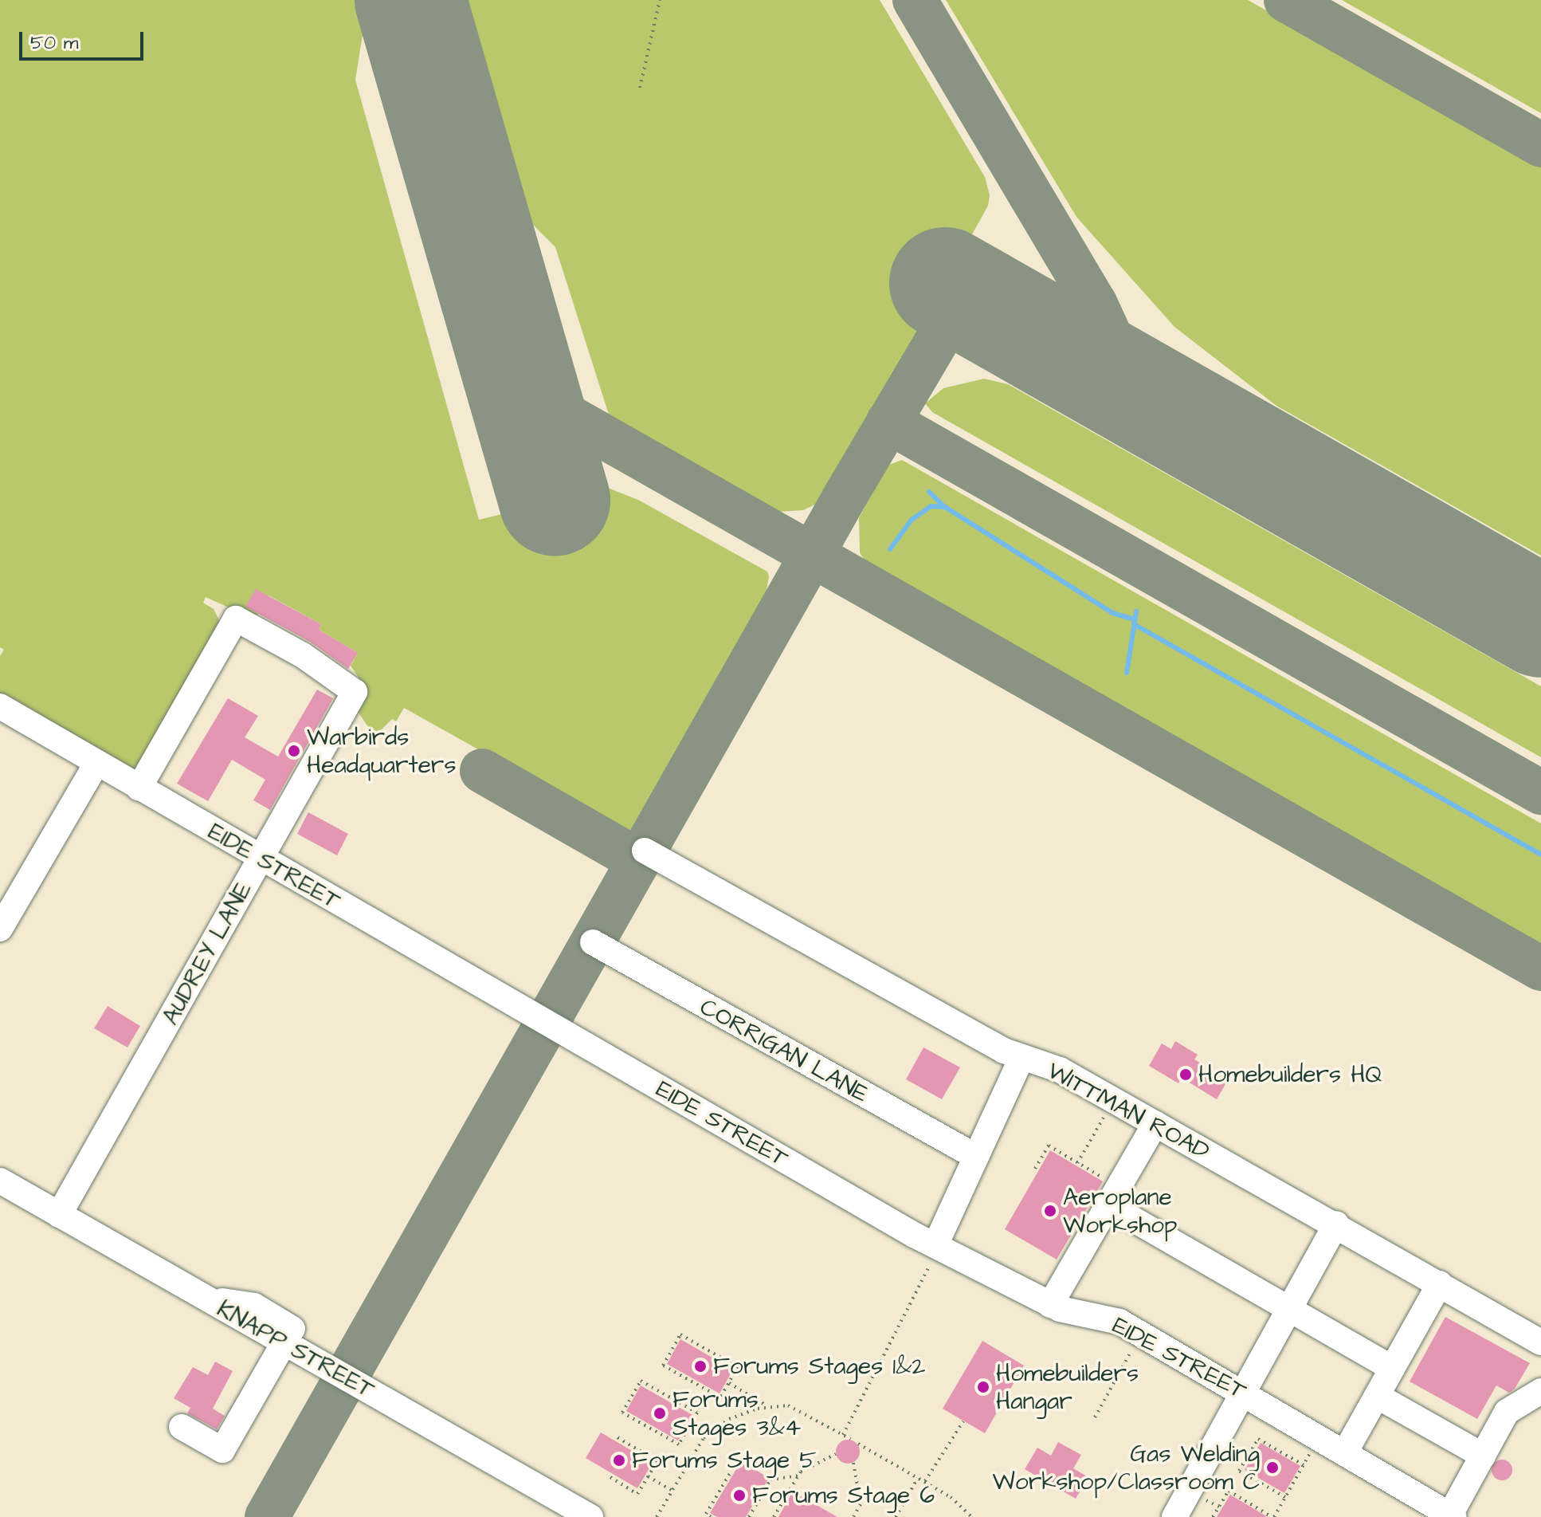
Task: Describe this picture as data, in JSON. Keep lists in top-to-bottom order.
{
  "streets": {
    "lane": [
      "EIDE STREET",
      "AUDREY LANE",
      "CORRIGAN LANE",
      "WITTMAN ROAD",
      "KNAPP STREET"
    ]
  },
  "crossings": [
    ["EIDE STREET", "AUDREY LANE"],
    ["AUDREY LANE", "KNAPP STREET"]
  ],
  "places": [
    "Warbirds Headquarters",
    "Homebuilders HQ",
    "Aeroplane Workshop",
    "Forums Stages 1&2",
    "Homebuilders Hangar",
    "Forums Stages 3&4",
    "Forums Stage 5",
    "Gas Welding Workshop/Classroom C",
    "Forums Stage 6"
  ],
  "scale_bar": "50 m"
}
